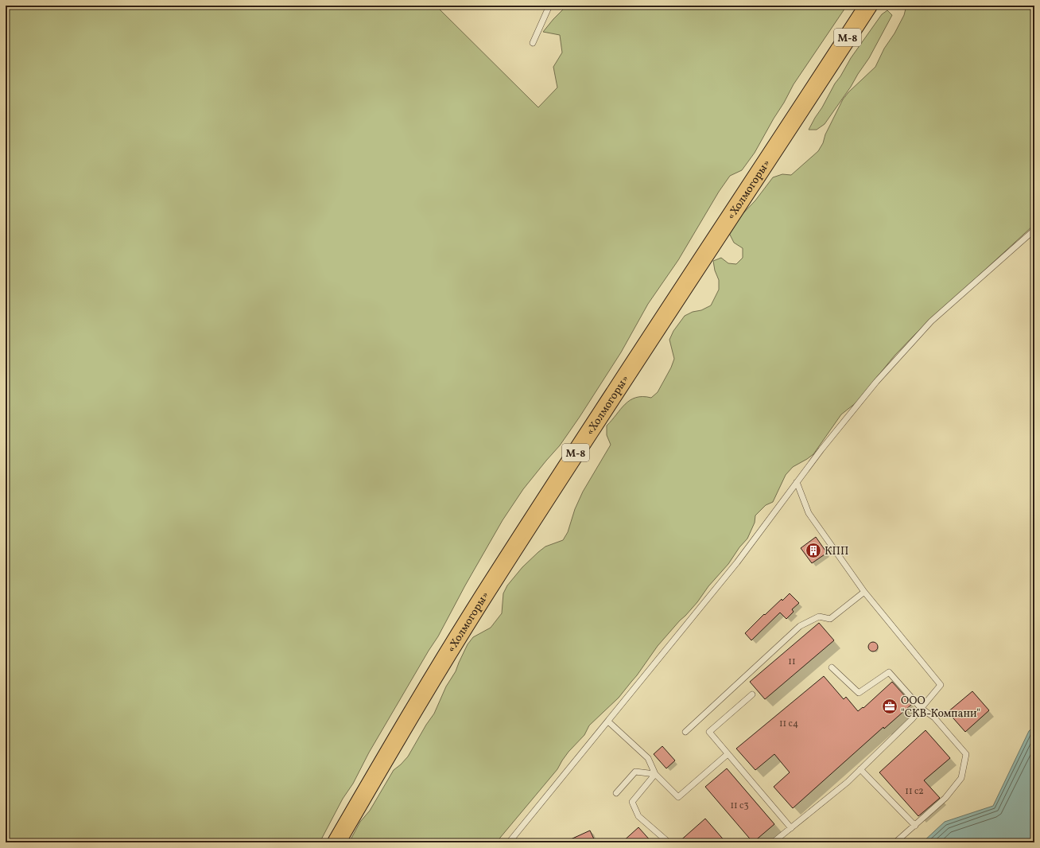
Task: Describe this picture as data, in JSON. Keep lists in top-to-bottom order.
{
  "streets": {
    "highway": ["М-8", "«Холмогоры»"]
  },
  "places": {
    "building": ["КПП"],
    "office": ["ООО \"СКВ-Компани\""]
  },
  "house_numbers": [
    "11",
    "11 с4",
    "11 с2",
    "11 с3"
  ]
}
